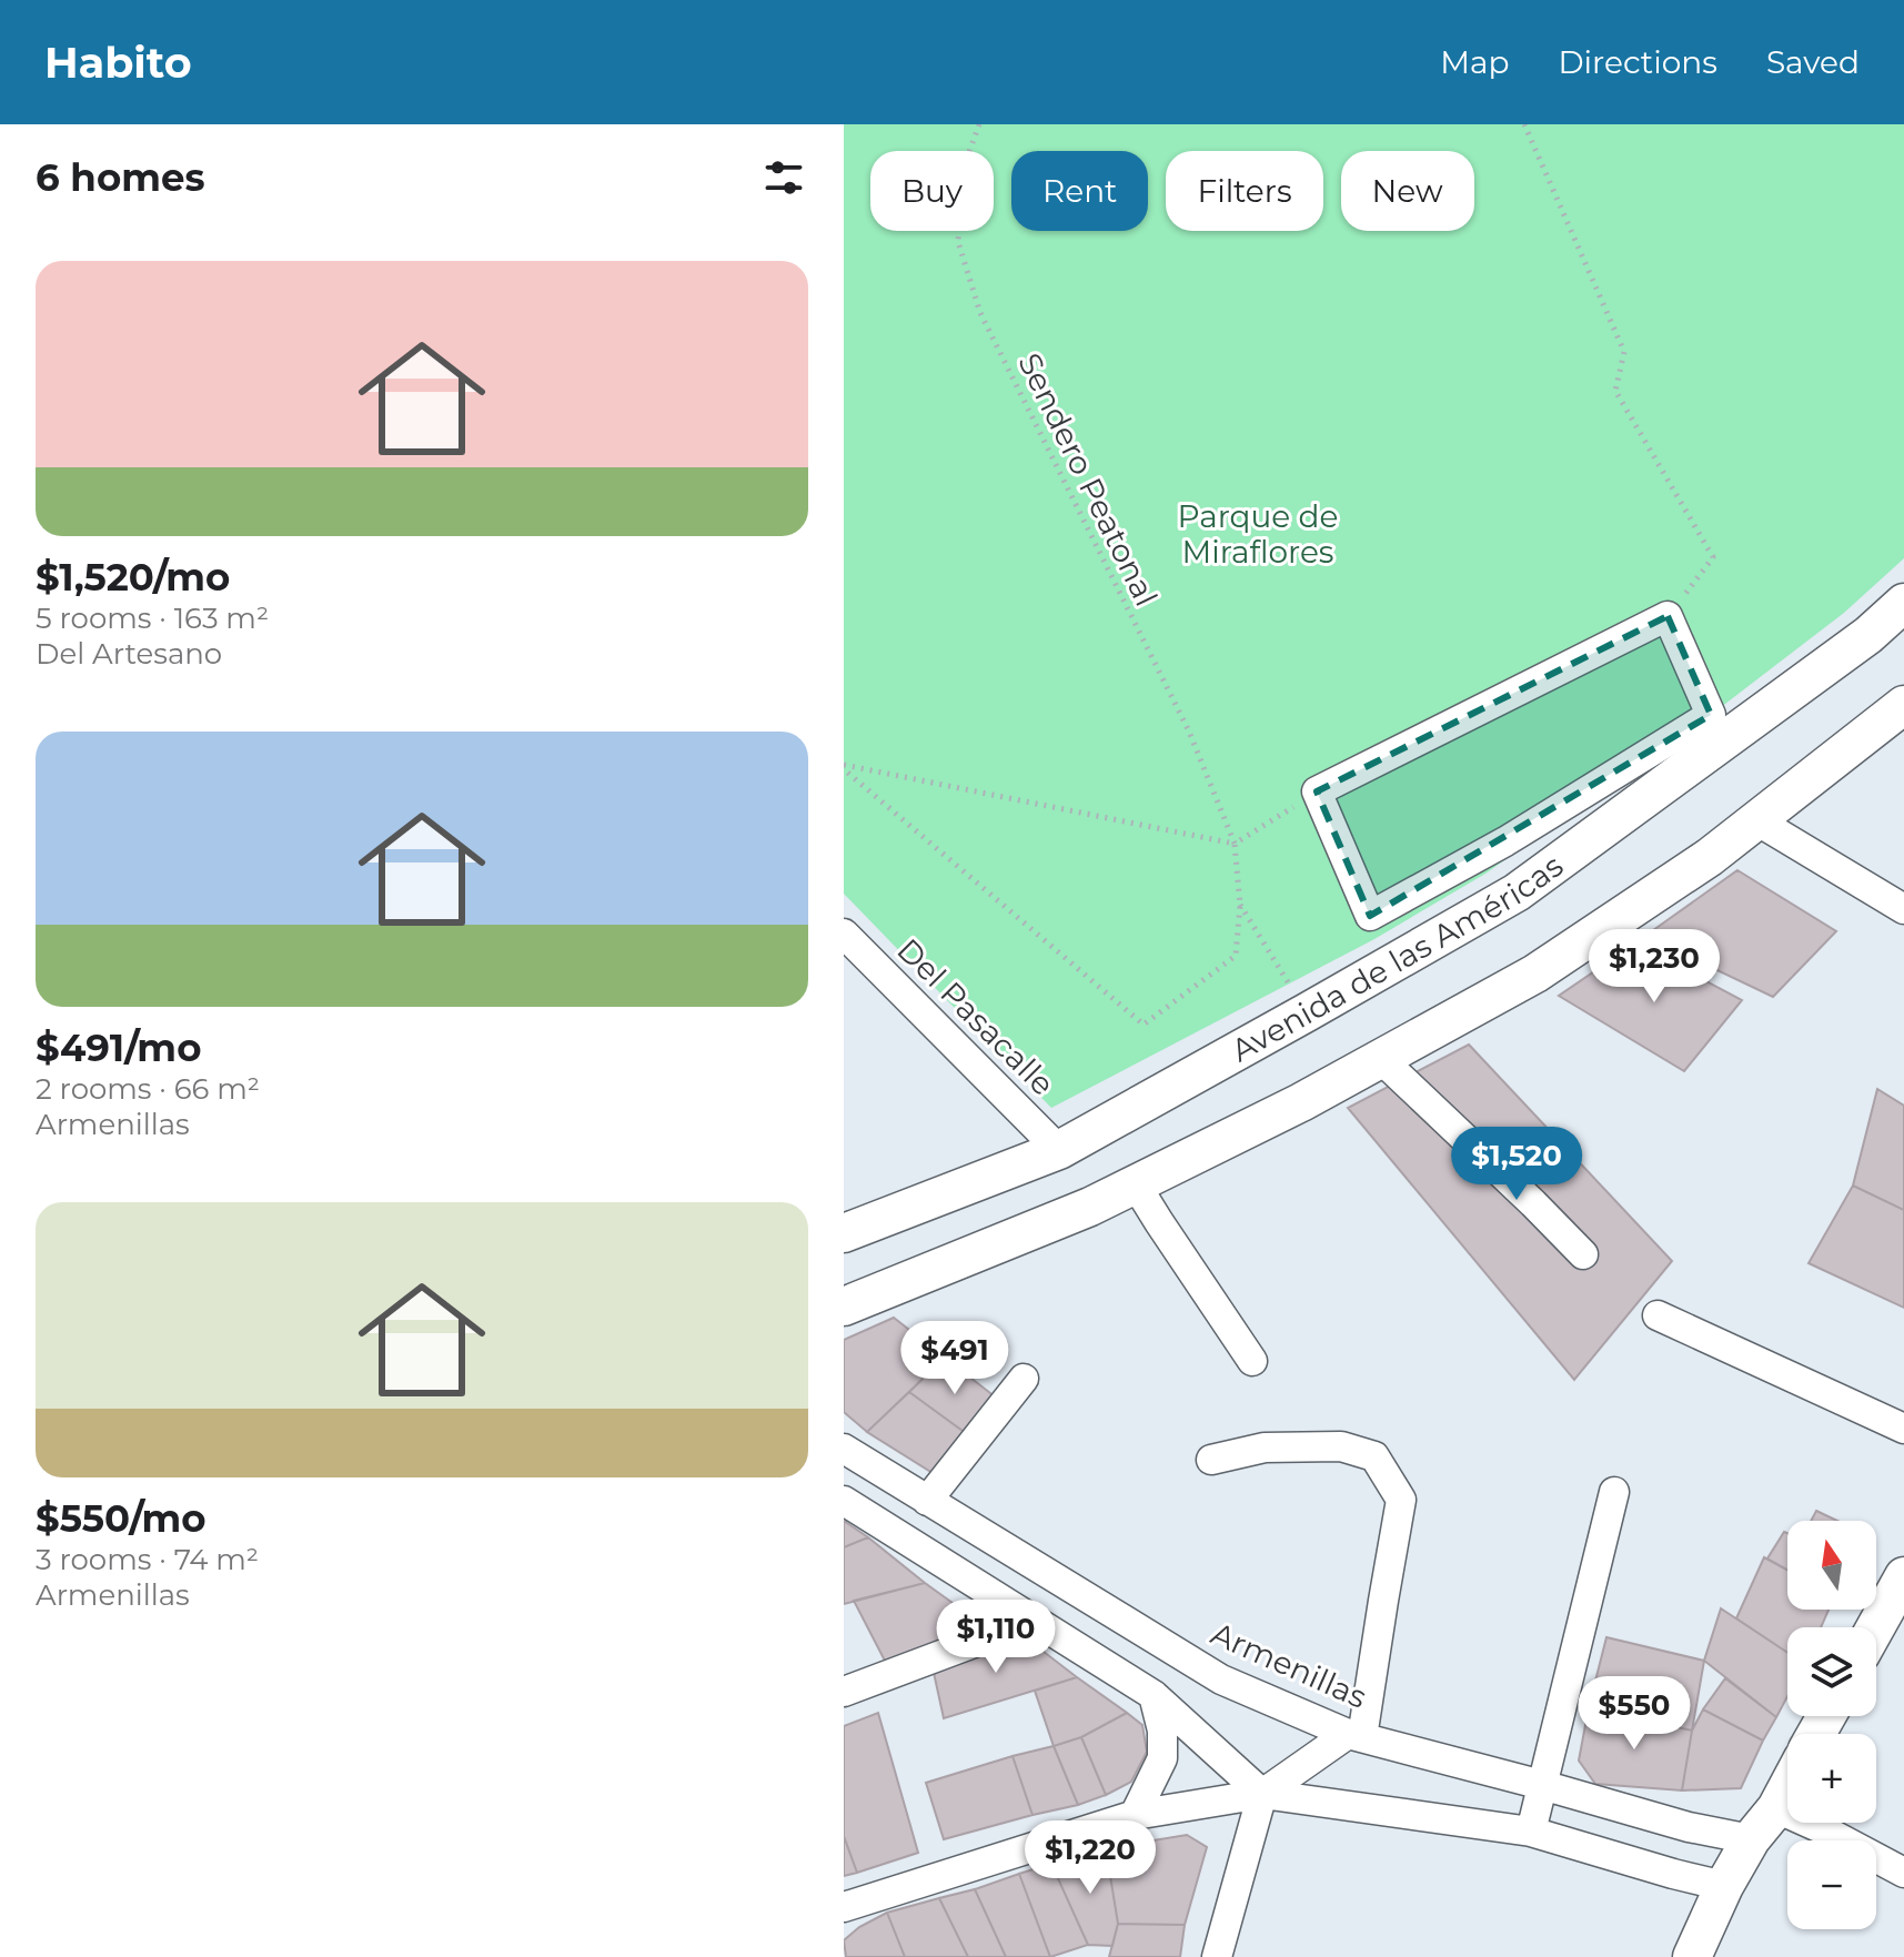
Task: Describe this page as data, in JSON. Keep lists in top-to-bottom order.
{
  "streets": {
    "main road": ["Avenida de las Américas"],
    "street": ["Del Pasacalle", "Armenillas"],
    "path": ["Sendero Peatonal"]
  },
  "crossings": [
    ["Avenida de las Américas", "Del Pasacalle"]
  ],
  "parks": ["Parque de Miraflores"],
  "north": "top",
  "page": {
    "header": "Habito",
    "nav": ["Map", "Directions", "Saved"],
    "heading": "6 homes",
    "chip": [
      "Buy",
      "Rent",
      "Filters",
      "New"
    ],
    "list": [
      {
        "name": "$1,520/mo",
        "note": "5 rooms · 163 m² · Del Artesano"
      },
      {
        "name": "$491/mo",
        "note": "2 rooms · 66 m² · Armenillas"
      },
      {
        "name": "$550/mo",
        "note": "3 rooms · 74 m² · Armenillas"
      }
    ],
    "price": [
      "$1,230",
      "$1,520",
      "$491",
      "$1,110",
      "$550",
      "$1,220"
    ],
    "map_buttons": ["+", "−"]
  }
}
